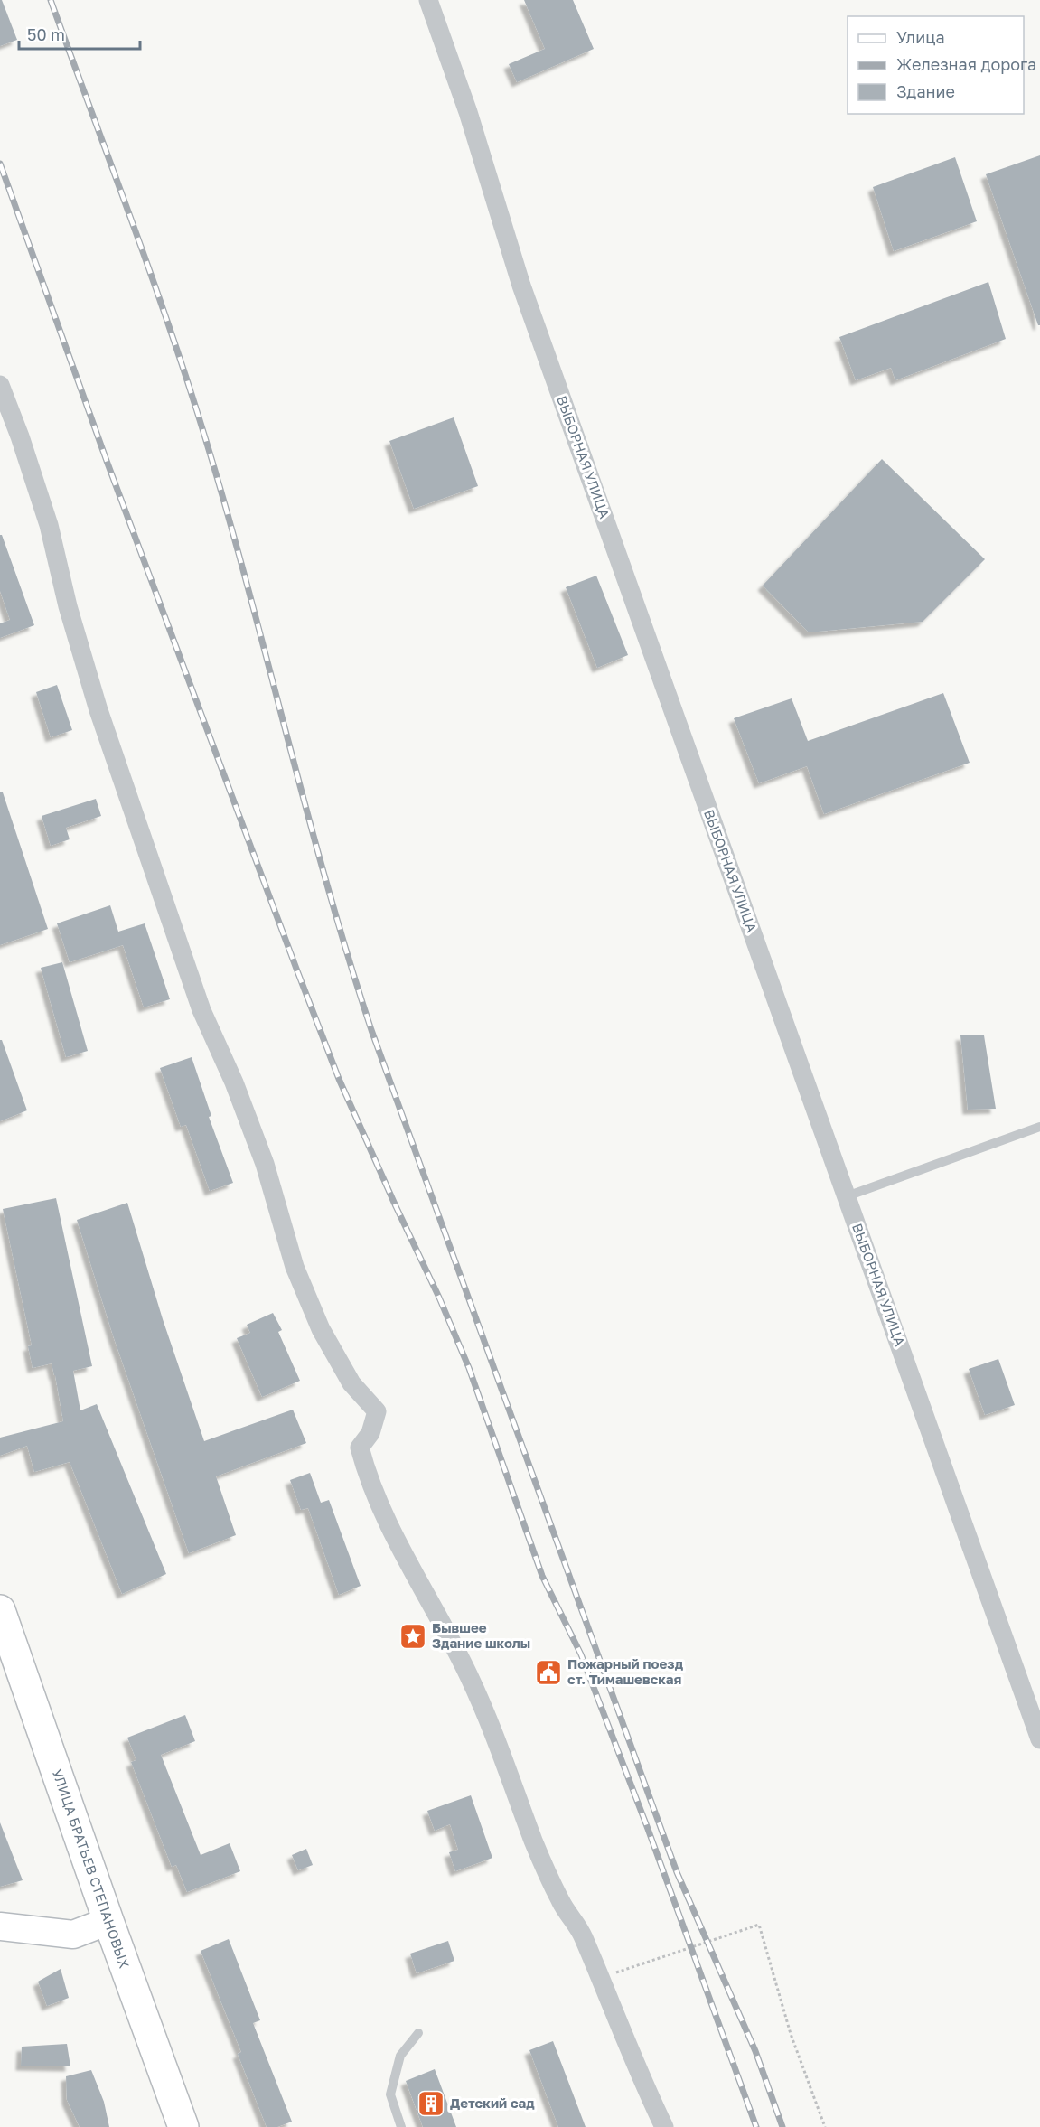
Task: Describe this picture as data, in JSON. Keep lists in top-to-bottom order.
{
  "streets": {
    "main road": ["УЛИЦА БРАТЬЕВ СТЕПАНОВЫХ"],
    "street": ["ВЫБОРНАЯ УЛИЦА"]
  },
  "places": {
    "place": ["Бывшее Здание школы"],
    "public building": ["Пожарный поезд ст. Тимашевская"],
    "building": ["Детский сад"]
  },
  "legend": ["Улица", "Железная дорога", "Здание"],
  "scale_bar": "50 m"
}
